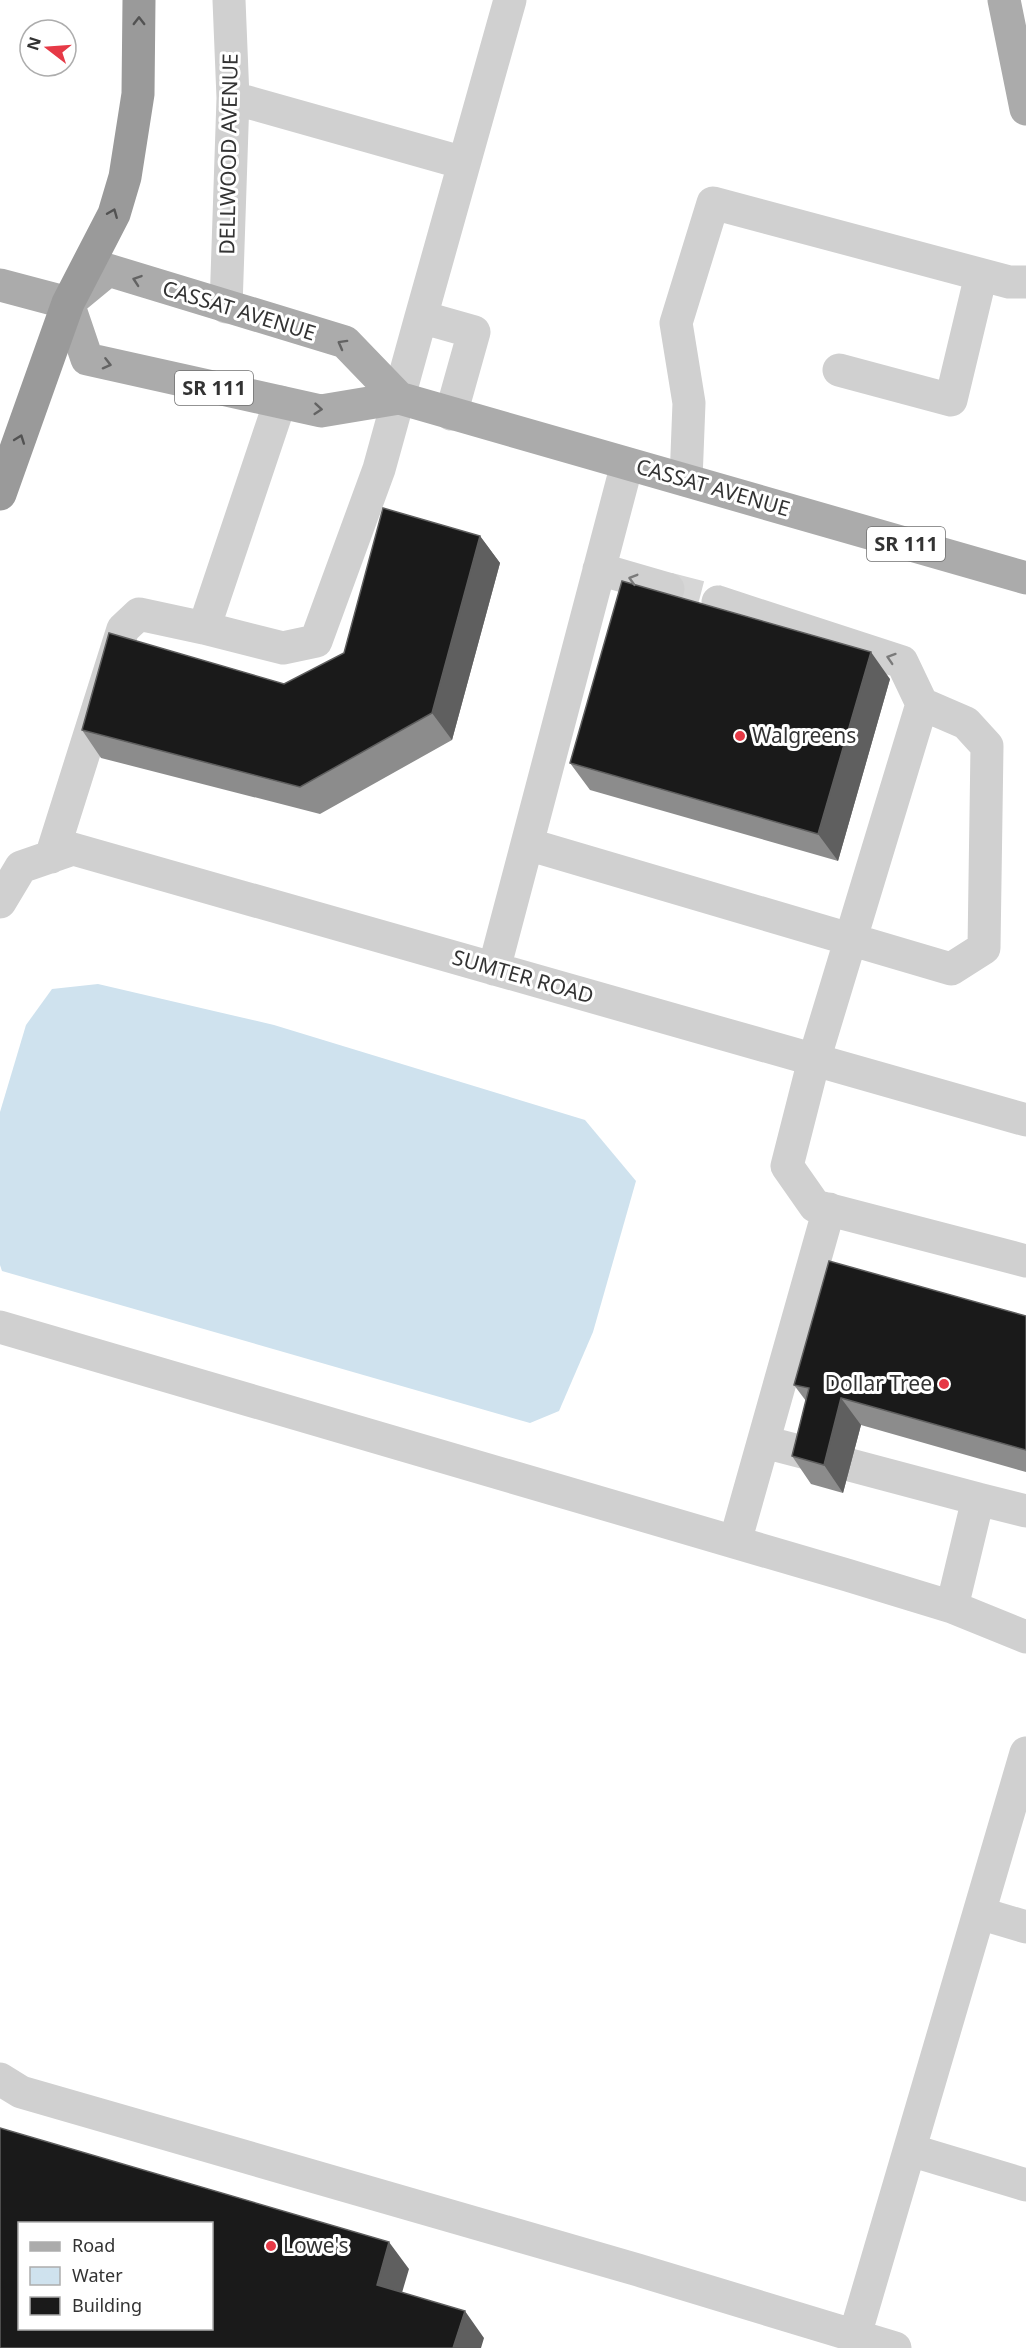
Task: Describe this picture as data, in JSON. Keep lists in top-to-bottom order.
{
  "streets": {
    "main road": ["CASSAT AVENUE", "SR 111"],
    "street": ["DELLWOOD AVENUE", "SUMTER ROAD"]
  },
  "crossings": [
    ["DELLWOOD AVENUE", "CASSAT AVENUE"]
  ],
  "places": ["Walgreens", "Dollar Tree", "Lowe's"],
  "legend": ["Road", "Water", "Building"],
  "north": "left"
}
